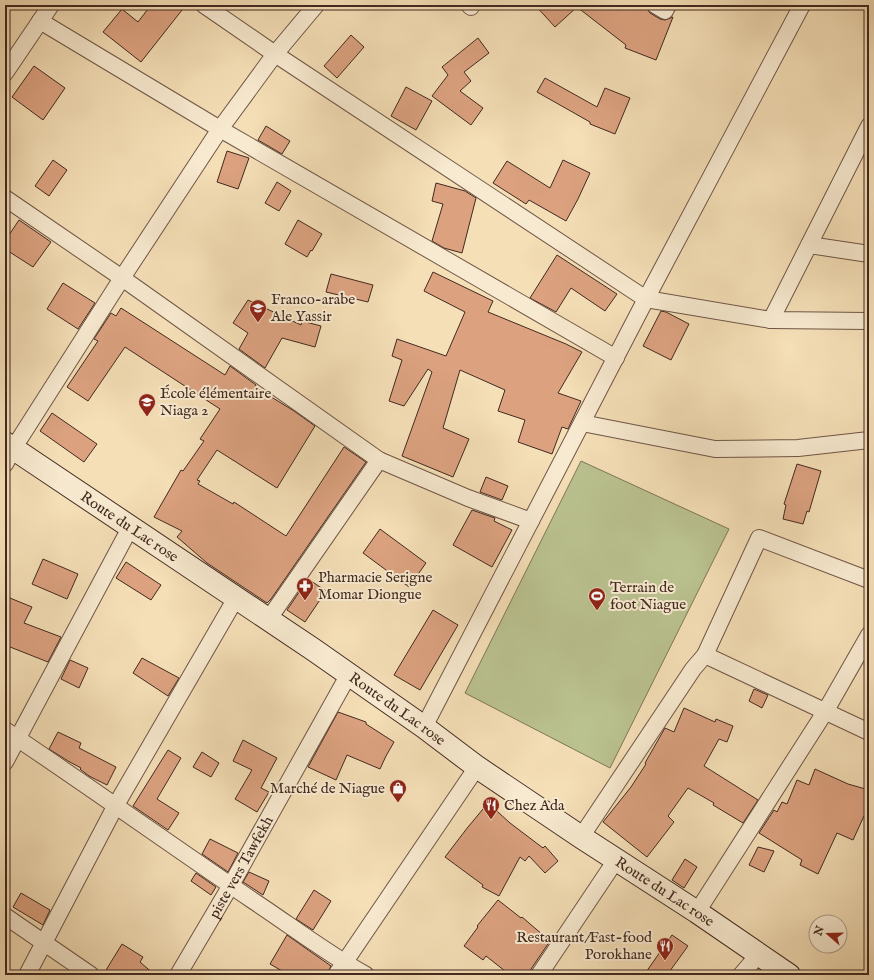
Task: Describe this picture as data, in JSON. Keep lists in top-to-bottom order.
{
  "streets": {
    "main road": ["Route du Lac rose"],
    "street": ["piste vers Tawfekh"]
  },
  "crossings": [
    ["Route du Lac rose", "piste vers Tawfekh"]
  ],
  "places": {
    "school or university": ["Franco-arabe Ale Yassir", "École élémentaire Niaga 2"],
    "pharmacy": ["Pharmacie Serigne Momar Diongue"],
    "sports": ["Terrain de foot Niague"],
    "shop": ["Marché de Niague"],
    "restaurant": ["Chez Ada", "Restaurant/Fast-food Porokhane"]
  },
  "north": "left"
}
